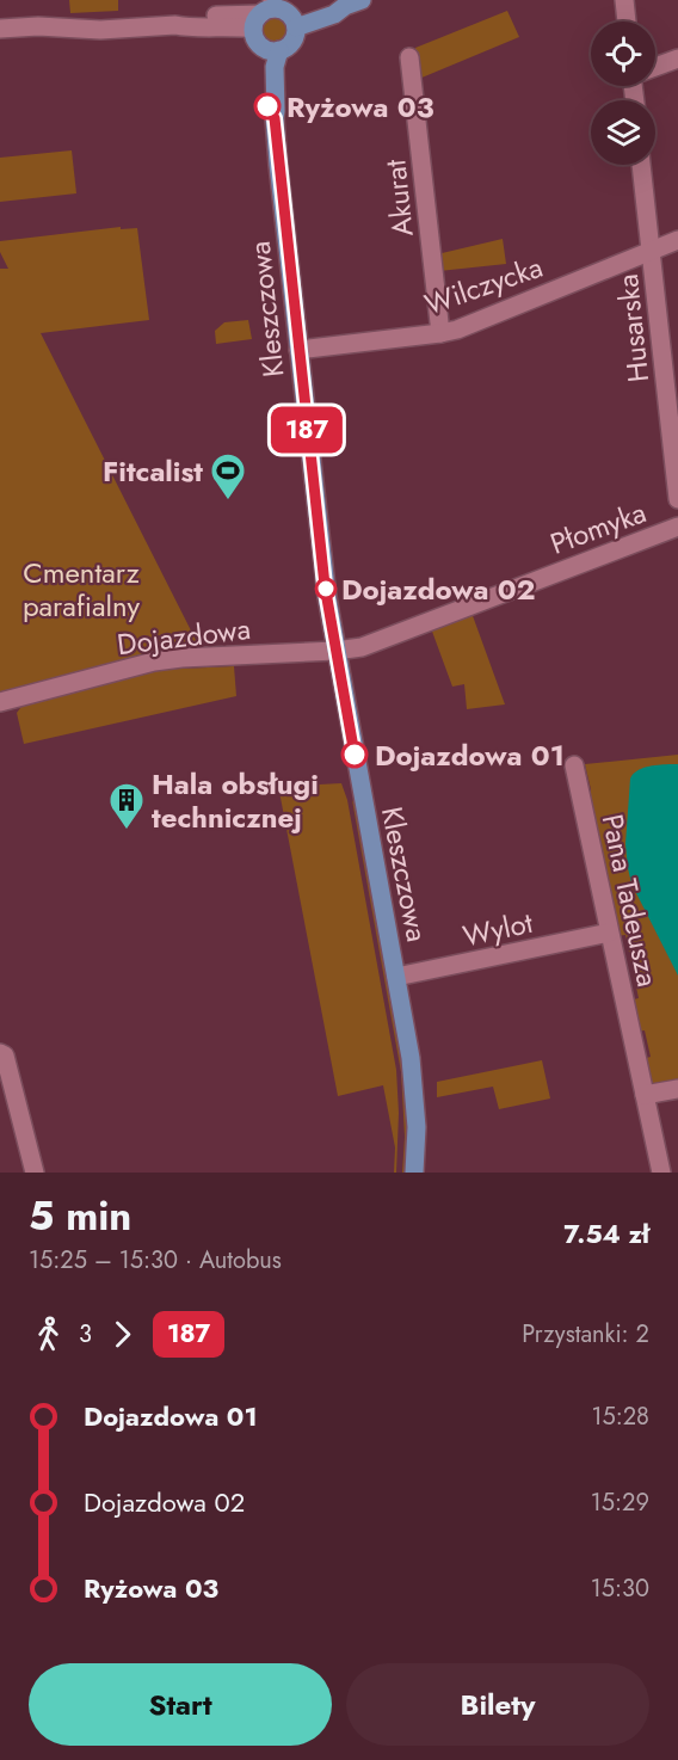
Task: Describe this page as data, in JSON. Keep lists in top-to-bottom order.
{
  "streets": {
    "main road": ["Kleszczowa"],
    "street": [
      "Akurat",
      "Wilczycka",
      "Husarska",
      "Płomyka",
      "Dojazdowa",
      "Pana Tadeusza",
      "Wylot"
    ]
  },
  "crossings": [
    ["Akurat", "Wilczycka"],
    ["Wilczycka", "Kleszczowa"],
    ["Wilczycka", "Husarska"],
    ["Kleszczowa", "Płomyka"],
    ["Kleszczowa", "Dojazdowa"],
    ["Kleszczowa", "Wylot"],
    ["Płomyka", "Dojazdowa"],
    ["Pana Tadeusza", "Wylot"]
  ],
  "parks": ["Cmentarz parafialny"],
  "places": {
    "other": ["Ryżowa 03", "Dojazdowa 02", "Dojazdowa 01"],
    "sports": ["Fitcalist"],
    "building": ["Hala obsługi technicznej"]
  },
  "lines": ["bus line 187"],
  "page": {
    "on_map": "187",
    "heading": ["5 min", "15:25 – 15:30 · Autobus", "7.54 zł"],
    "legs": ["3", "187", "Przystanki: 2"],
    "list": [
      {
        "name": "Dojazdowa 01",
        "value": "15:28"
      },
      {
        "name": "Dojazdowa 02",
        "value": "15:29"
      },
      {
        "name": "Ryżowa 03",
        "value": "15:30"
      }
    ],
    "buttons": ["Start", "Bilety"]
  }
}
